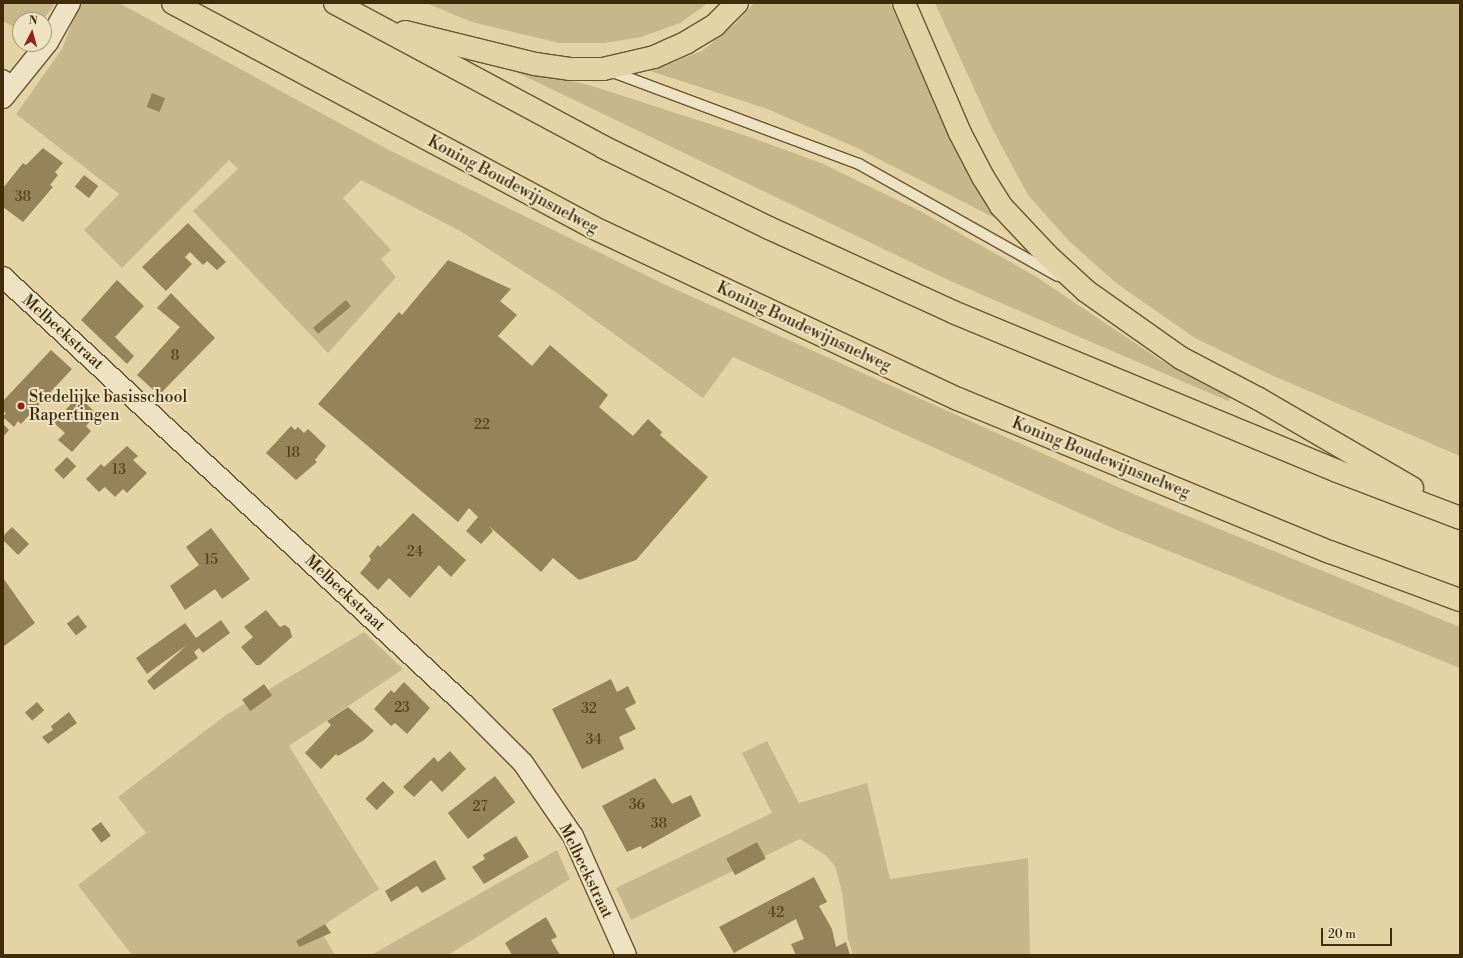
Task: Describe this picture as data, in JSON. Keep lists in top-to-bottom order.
{
  "streets": {
    "highway": ["Koning Boudewijnsnelweg"],
    "street": ["Melbeekstraat"]
  },
  "places": ["Stedelijke basisschool Rapertingen"],
  "house_numbers": [
    "38",
    "8",
    "22",
    "18",
    "13",
    "24",
    "15",
    "23",
    "32",
    "34",
    "36",
    "27",
    "38",
    "42"
  ],
  "scale_bar": "20 m",
  "north": "top"
}
